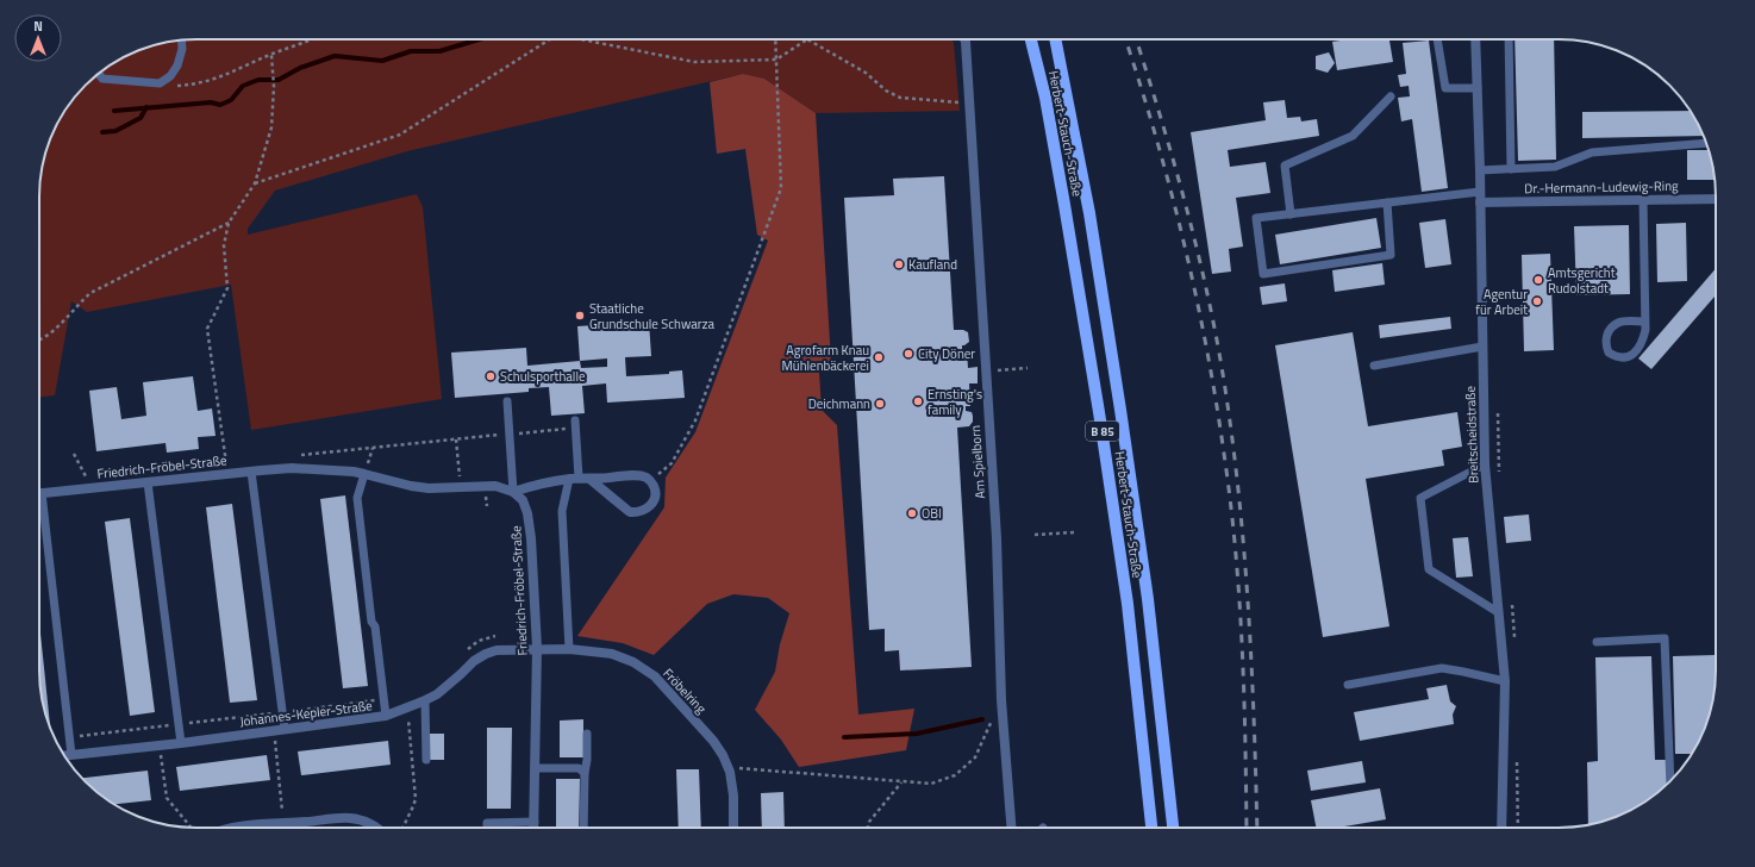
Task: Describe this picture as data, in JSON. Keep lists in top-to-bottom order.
{
  "streets": {
    "main road": ["Herbert-Stauch-Straße", "B 85"],
    "street": [
      "Dr.-Hermann-Ludewig-Ring",
      "Breitscheidstraße",
      "Am Spielborn",
      "Friedrich-Fröbel-Straße",
      "Fröbelring",
      "Johannes-Kepler-Straße"
    ]
  },
  "crossings": [
    ["Dr.-Hermann-Ludewig-Ring", "Breitscheidstraße"],
    ["Friedrich-Fröbel-Straße", "Fröbelring"],
    ["Friedrich-Fröbel-Straße", "Johannes-Kepler-Straße"],
    ["Fröbelring", "Johannes-Kepler-Straße"]
  ],
  "places": [
    "Kaufland",
    "Amtsgericht Rudolstadt",
    "Agentur für Arbeit",
    "Staatliche Grundschule Schwarza",
    "City Döner",
    "Agrofarm Knau Mühlenbäckerei",
    "Schulsporthalle",
    "Ernsting's family",
    "Deichmann",
    "OBI"
  ],
  "north": "top"
}
